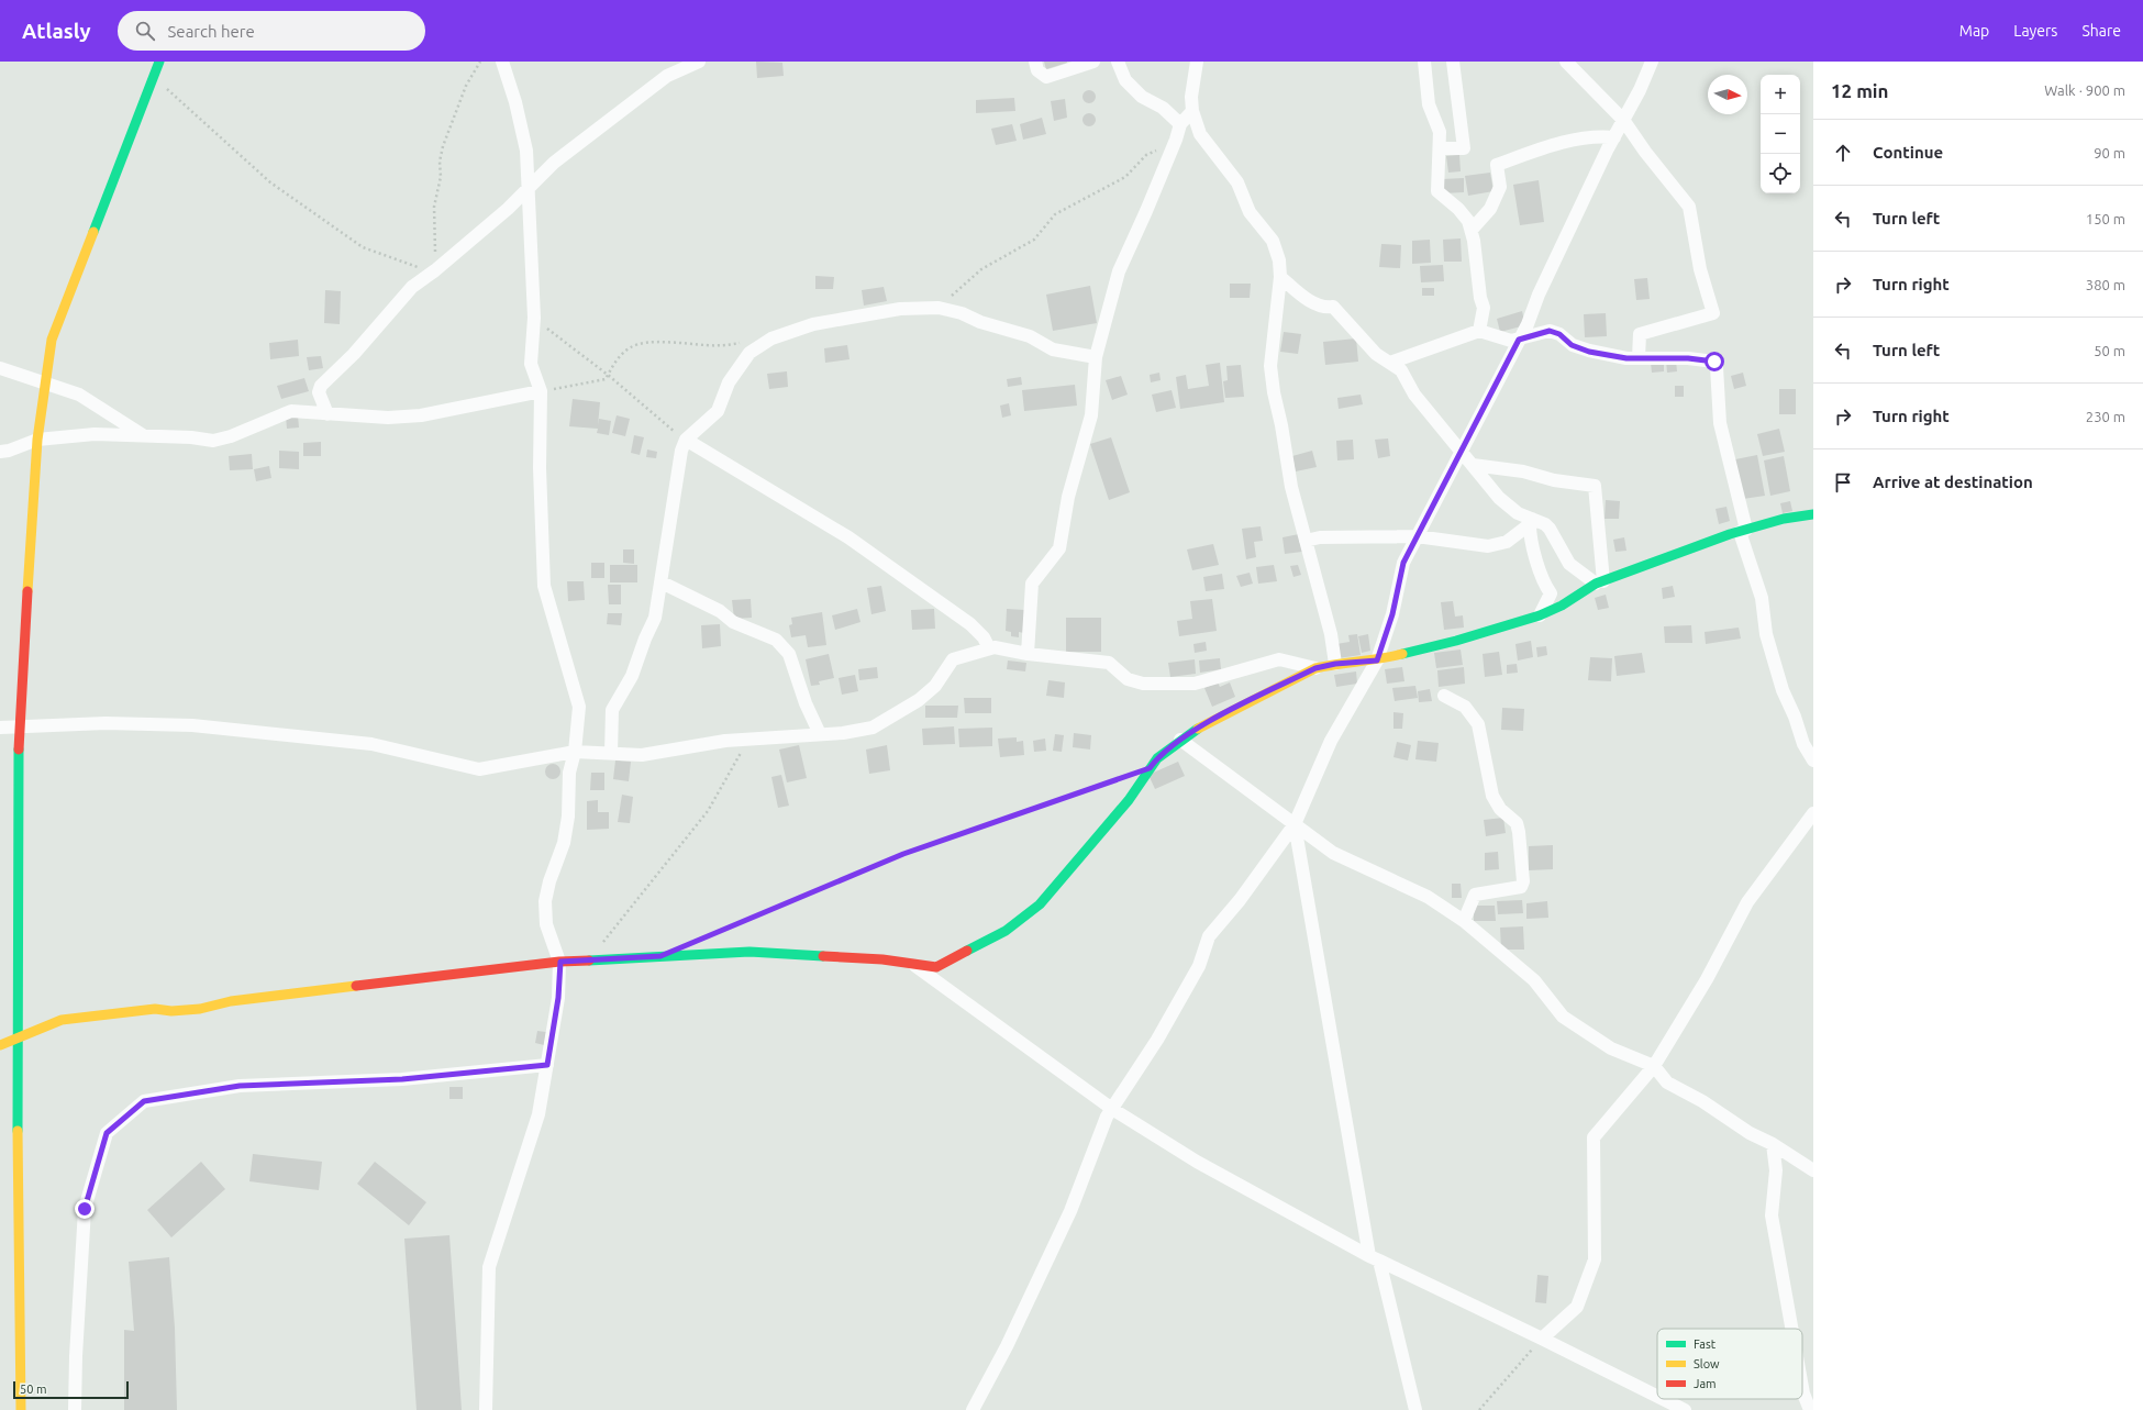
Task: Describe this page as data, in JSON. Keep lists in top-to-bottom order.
{
  "legend": ["Fast", "Slow", "Jam"],
  "scale_bar": "50 m",
  "north": "right",
  "page": {
    "header": "Atlasly",
    "search": "Search here",
    "nav": ["Map", "Layers", "Share"],
    "heading": ["12 min", "Walk · 900 m"],
    "map_buttons": ["+", "−"],
    "list": [
      ["Continue", "90 m"],
      ["Turn left", "150 m"],
      ["Turn right", "380 m"],
      ["Turn left", "50 m"],
      ["Turn right", "230 m"],
      "Arrive at destination"
    ],
    "scale": "50 m"
  }
}
